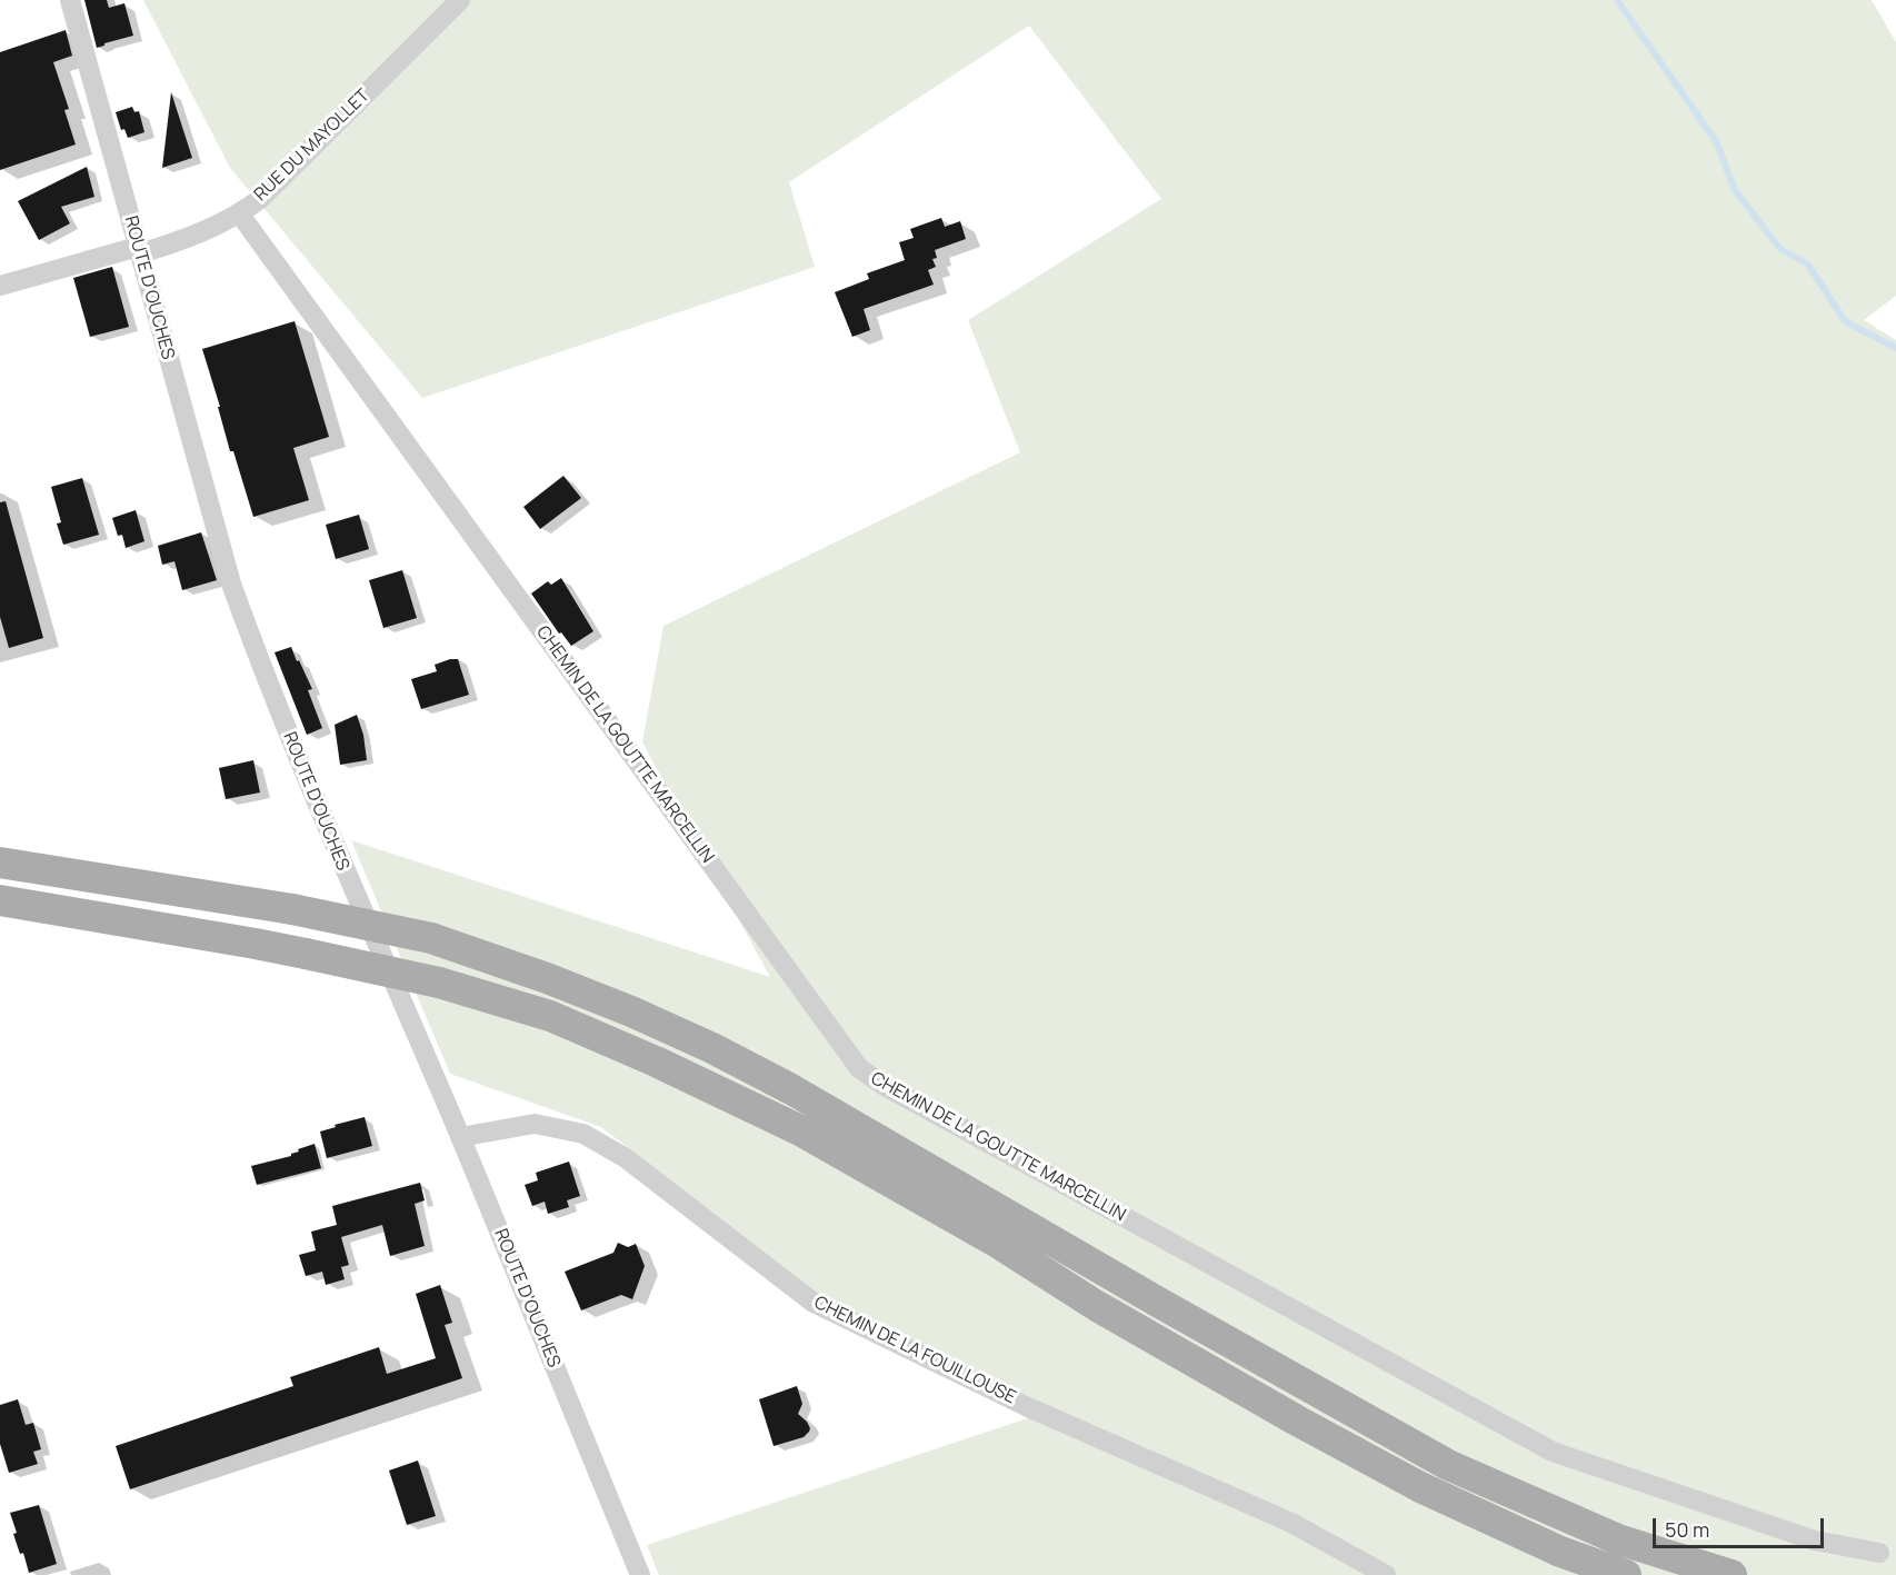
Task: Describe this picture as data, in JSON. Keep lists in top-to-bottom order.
{
  "streets": {
    "street": [
      "RUE DU MAYOLLET",
      "ROUTE D'OUCHES",
      "CHEMIN DE LA GOUTTE MARCELLIN",
      "CHEMIN DE LA FOUILLOUSE"
    ]
  },
  "crossings": [
    ["RUE DU MAYOLLET", "ROUTE D'OUCHES"],
    ["RUE DU MAYOLLET", "CHEMIN DE LA GOUTTE MARCELLIN"],
    ["ROUTE D'OUCHES", "CHEMIN DE LA FOUILLOUSE"]
  ],
  "scale_bar": "50 m"
}
